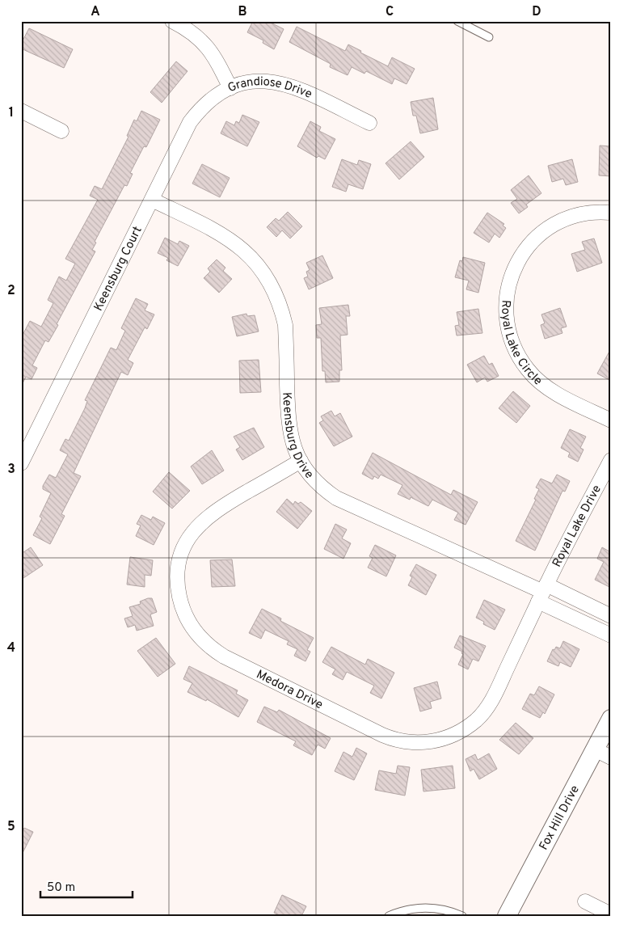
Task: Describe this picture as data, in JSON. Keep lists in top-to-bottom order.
{
  "streets": {
    "street": [
      "Grandiose Drive",
      "Keensburg Court",
      "Royal Lake Circle",
      "Keensburg Drive",
      "Royal Lake Drive",
      "Medora Drive",
      "Fox Hill Drive"
    ]
  },
  "crossings": [
    ["Grandiose Drive", "Keensburg Court"],
    ["Keensburg Court", "Keensburg Drive"],
    ["Keensburg Drive", "Royal Lake Drive"],
    ["Keensburg Drive", "Medora Drive"],
    ["Royal Lake Drive", "Medora Drive"]
  ],
  "scale_bar": "50 m",
  "grid": {
    "columns": [
      "A",
      "B",
      "C",
      "D"
    ],
    "rows": [
      "1",
      "2",
      "3",
      "4",
      "5"
    ]
  }
}
